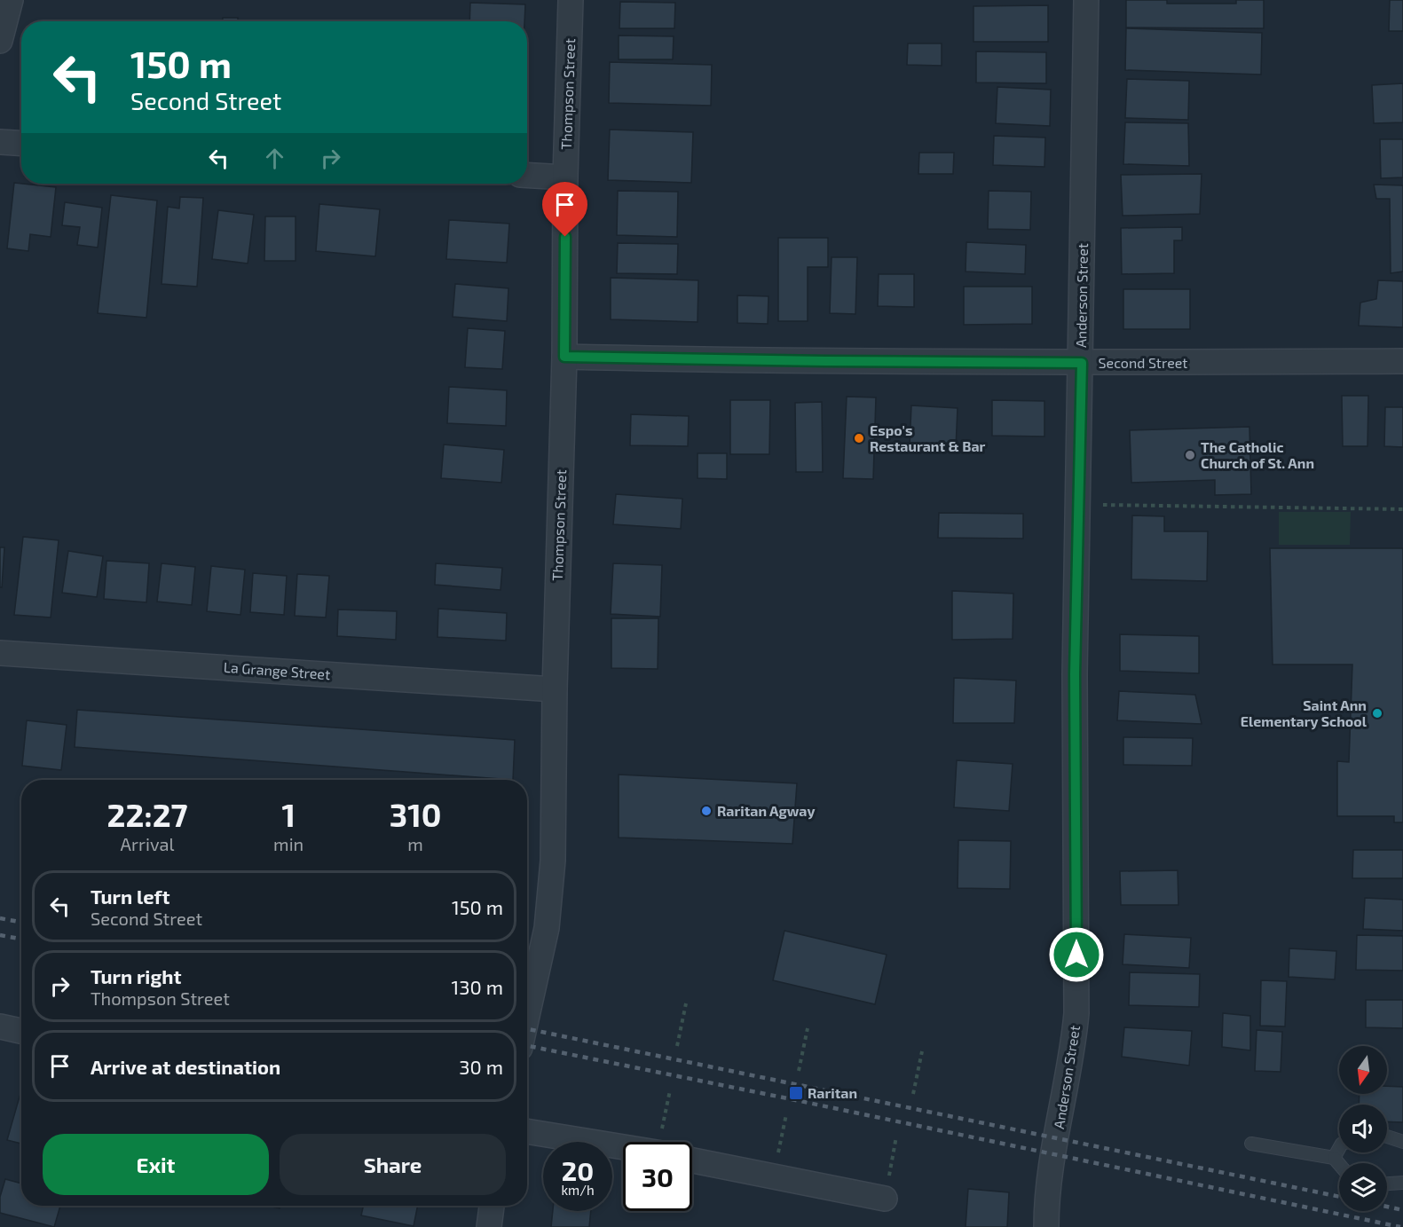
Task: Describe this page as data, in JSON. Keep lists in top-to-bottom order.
{
  "streets": {
    "street": [
      "Thompson Street",
      "Anderson Street",
      "Second Street",
      "La Grange Street"
    ]
  },
  "crossings": [
    ["Thompson Street", "Second Street"],
    ["Thompson Street", "La Grange Street"],
    ["Anderson Street", "Second Street"]
  ],
  "places": {
    "other": [
      "Espo's Restaurant & Bar",
      "The Catholic Church of St. Ann",
      "Saint Ann Elementary School",
      "Raritan Agway"
    ],
    "transit": ["Raritan"]
  },
  "north": "bottom",
  "page": {
    "turn": ["150 m", "Second Street"],
    "eta": [
      "22:27",
      "Arrival",
      "1",
      "min",
      "310",
      "m"
    ],
    "list": [
      {
        "name": "Turn left",
        "note": "Second Street",
        "value": "150 m"
      },
      {
        "name": "Turn right",
        "note": "Thompson Street",
        "value": "130 m"
      },
      {
        "name": "Arrive at destination",
        "value": "30 m"
      }
    ],
    "buttons": ["Exit", "Share"],
    "speed": "20 km/h",
    "limit": "30"
  }
}
